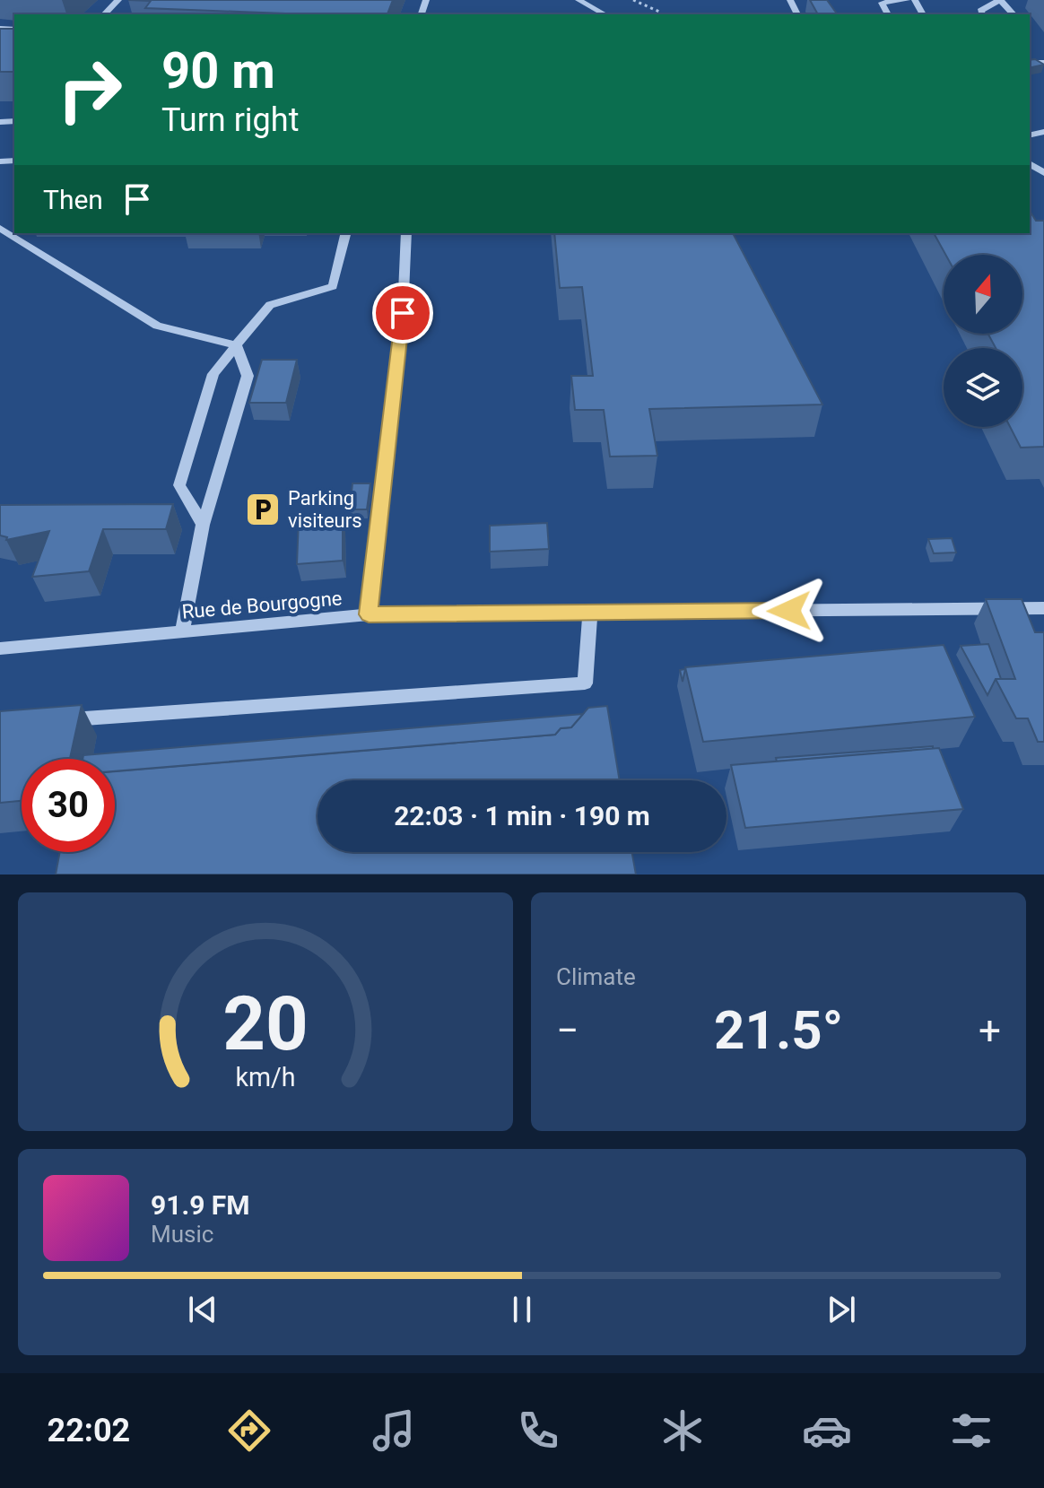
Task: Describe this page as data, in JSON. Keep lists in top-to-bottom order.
{
  "streets": {
    "street": ["Rue de Bourgogne"]
  },
  "places": {
    "parking": ["Parking visiteurs"]
  },
  "north": "top",
  "page": {
    "turn": ["90 m", "Turn right"],
    "then": "Then",
    "limit": "30",
    "trip": "22:03 · 1 min · 190 m",
    "tile": "Climate",
    "heat": ["−", "21.5°", "+"],
    "song": ["91.9 FM", "Music"],
    "tabs": "22:02",
    "gauge": ["20", "km/h"]
  }
}
